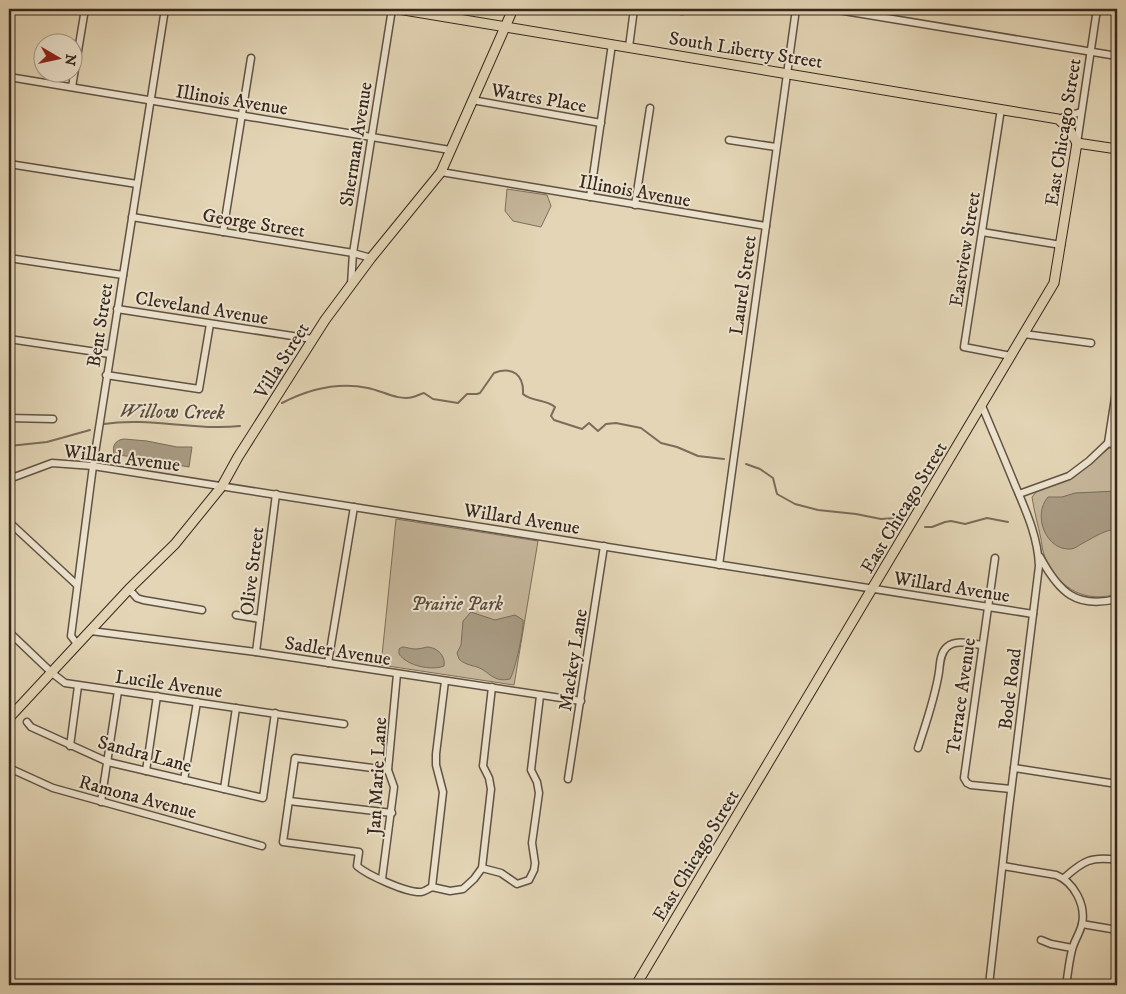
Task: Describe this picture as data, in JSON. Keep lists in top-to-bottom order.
{
  "streets": {
    "main road": ["South Liberty Street", "East Chicago Street", "Villa Street"],
    "street": [
      "Watres Place",
      "Illinois Avenue",
      "Sherman Avenue",
      "George Street",
      "Eastview Street",
      "Laurel Street",
      "Cleveland Avenue",
      "Bent Street",
      "Willard Avenue",
      "Olive Street",
      "Sadler Avenue",
      "Mackey Lane",
      "Lucile Avenue",
      "Bode Road",
      "Terrace Avenue",
      "Sandra Lane",
      "Jan Marie Lane",
      "Ramona Avenue"
    ]
  },
  "crossings": [
    ["South Liberty Street", "Eastview Street"],
    ["South Liberty Street", "Laurel Street"],
    ["South Liberty Street", "Villa Street"],
    ["Watres Place", "Villa Street"],
    ["Illinois Avenue", "Sherman Avenue"],
    ["Illinois Avenue", "Laurel Street"],
    ["Illinois Avenue", "Bent Street"],
    ["Illinois Avenue", "Villa Street"],
    ["East Chicago Street", "Eastview Street"],
    ["East Chicago Street", "Willard Avenue"],
    ["East Chicago Street", "Bode Road"],
    ["Sherman Avenue", "George Street"],
    ["Sherman Avenue", "Villa Street"],
    ["George Street", "Bent Street"],
    ["George Street", "Villa Street"],
    ["Laurel Street", "Willard Avenue"],
    ["Cleveland Avenue", "Bent Street"],
    ["Cleveland Avenue", "Villa Street"],
    ["Bent Street", "Villa Street"],
    ["Bent Street", "Willard Avenue"],
    ["Villa Street", "Willard Avenue"],
    ["Villa Street", "Sadler Avenue"],
    ["Villa Street", "Lucile Avenue"],
    ["Willard Avenue", "Olive Street"],
    ["Willard Avenue", "Mackey Lane"],
    ["Willard Avenue", "Bode Road"],
    ["Willard Avenue", "Terrace Avenue"],
    ["Olive Street", "Sadler Avenue"],
    ["Sadler Avenue", "Mackey Lane"],
    ["Sadler Avenue", "Jan Marie Lane"],
    ["Lucile Avenue", "Sandra Lane"],
    ["Bode Road", "Terrace Avenue"]
  ],
  "water": ["Willow Creek"],
  "parks": ["Prairie Park"],
  "north": "right"
}
